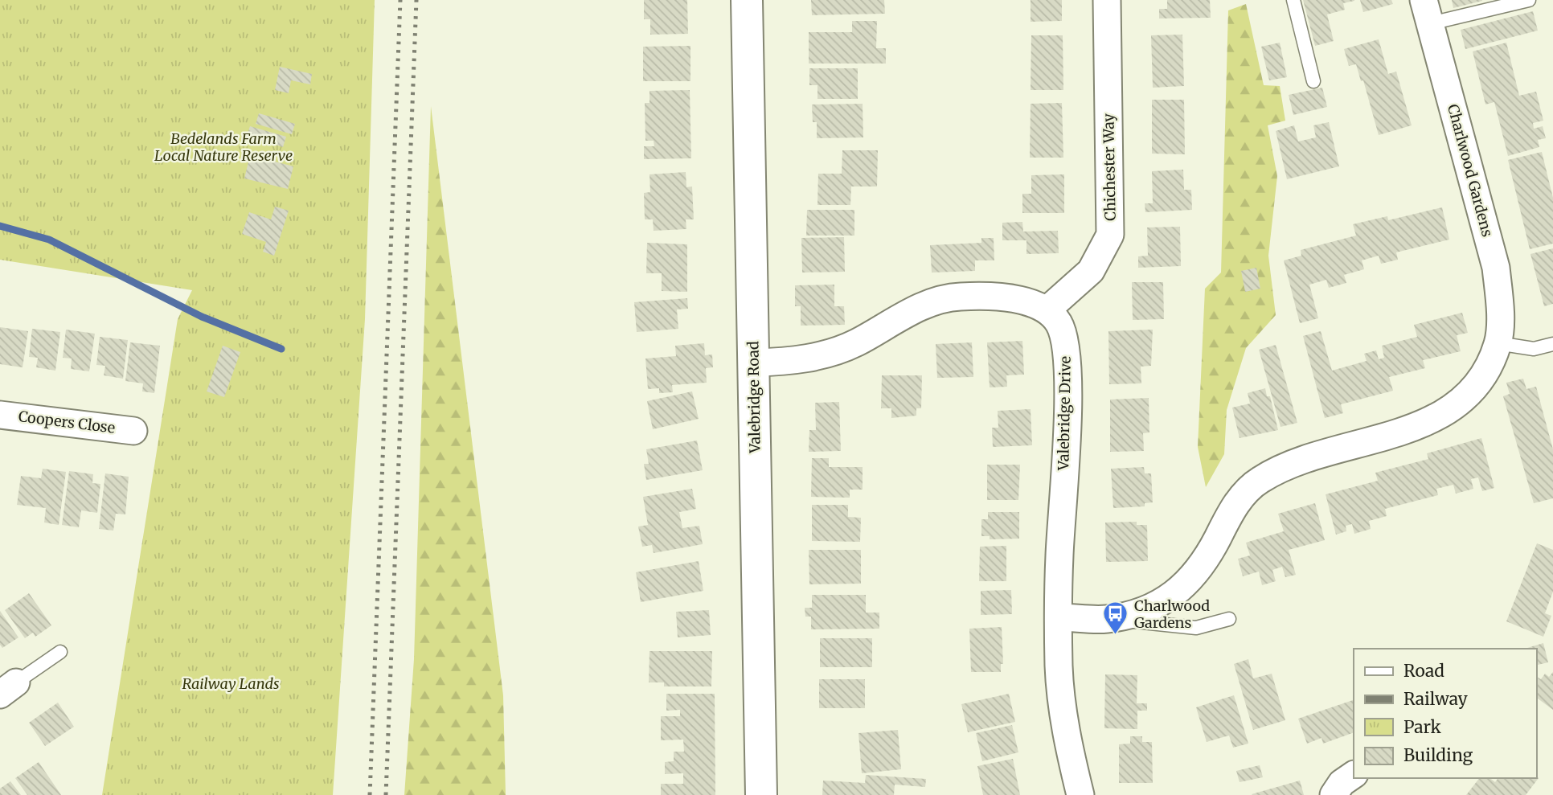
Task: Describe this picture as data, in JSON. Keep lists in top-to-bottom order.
{
  "streets": {
    "street": [
      "Chichester Way",
      "Charlwood Gardens",
      "Valebridge Road",
      "Valebridge Drive",
      "Coopers Close"
    ]
  },
  "crossings": [
    ["Chichester Way", "Valebridge Drive"],
    ["Charlwood Gardens", "Valebridge Drive"]
  ],
  "parks": ["Bedelands Farm Local Nature Reserve", "Railway Lands"],
  "places": {
    "bus stop": ["Charlwood Gardens"]
  },
  "legend": [
    "Road",
    "Railway",
    "Park",
    "Building"
  ]
}
